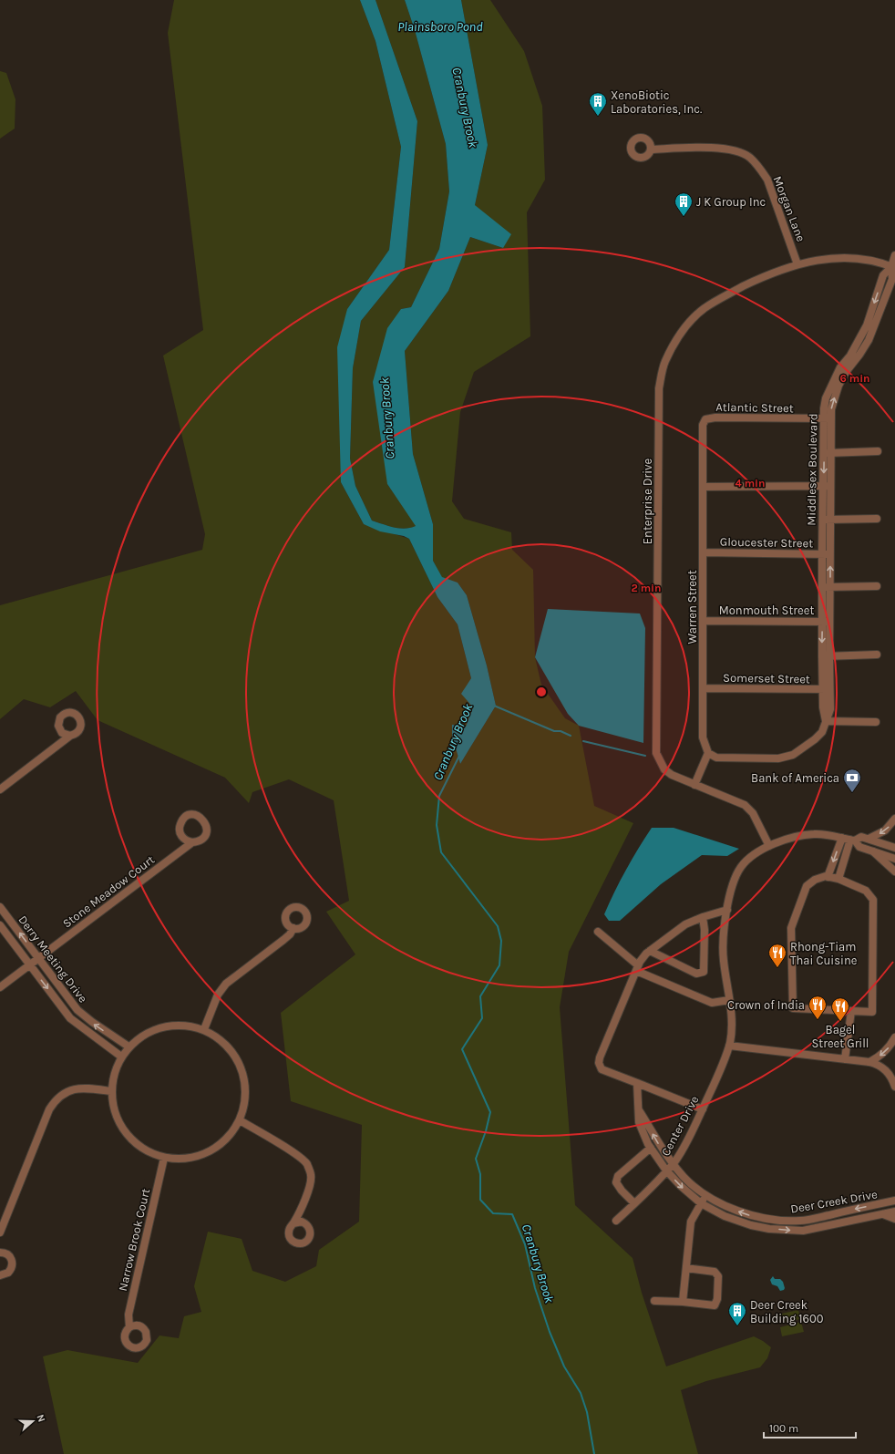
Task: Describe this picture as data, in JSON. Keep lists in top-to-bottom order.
{
  "streets": {
    "street": [
      "Morgan Lane",
      "Atlantic Street",
      "Middlesex Boulevard",
      "Enterprise Drive",
      "Gloucester Street",
      "Warren Street",
      "Monmouth Street",
      "Somerset Street",
      "Stone Meadow Court",
      "Derry Meeting Drive",
      "Center Drive",
      "Deer Creek Drive",
      "Narrow Brook Court"
    ]
  },
  "crossings": [
    ["Morgan Lane", "Enterprise Drive"],
    ["Atlantic Street", "Middlesex Boulevard"],
    ["Atlantic Street", "Warren Street"],
    ["Middlesex Boulevard", "Enterprise Drive"],
    ["Middlesex Boulevard", "Gloucester Street"],
    ["Middlesex Boulevard", "Monmouth Street"],
    ["Middlesex Boulevard", "Somerset Street"],
    ["Enterprise Drive", "Center Drive"],
    ["Gloucester Street", "Warren Street"],
    ["Warren Street", "Monmouth Street"],
    ["Warren Street", "Somerset Street"],
    ["Stone Meadow Court", "Derry Meeting Drive"],
    ["Center Drive", "Deer Creek Drive"]
  ],
  "water": ["Plainsboro Pond", "Cranbury Brook"],
  "places": {
    "building": ["XenoBiotic Laboratories, Inc.", "J K Group Inc", "Deer Creek Building 1600"],
    "bank": ["Bank of America"],
    "restaurant": ["Rhong-Tiam Thai Cuisine", "Crown of India", "Bagel Street Grill"]
  },
  "scale_bar": "100 m",
  "north": "right",
  "rings": ["6 min", "4 min", "2 min"]
}
